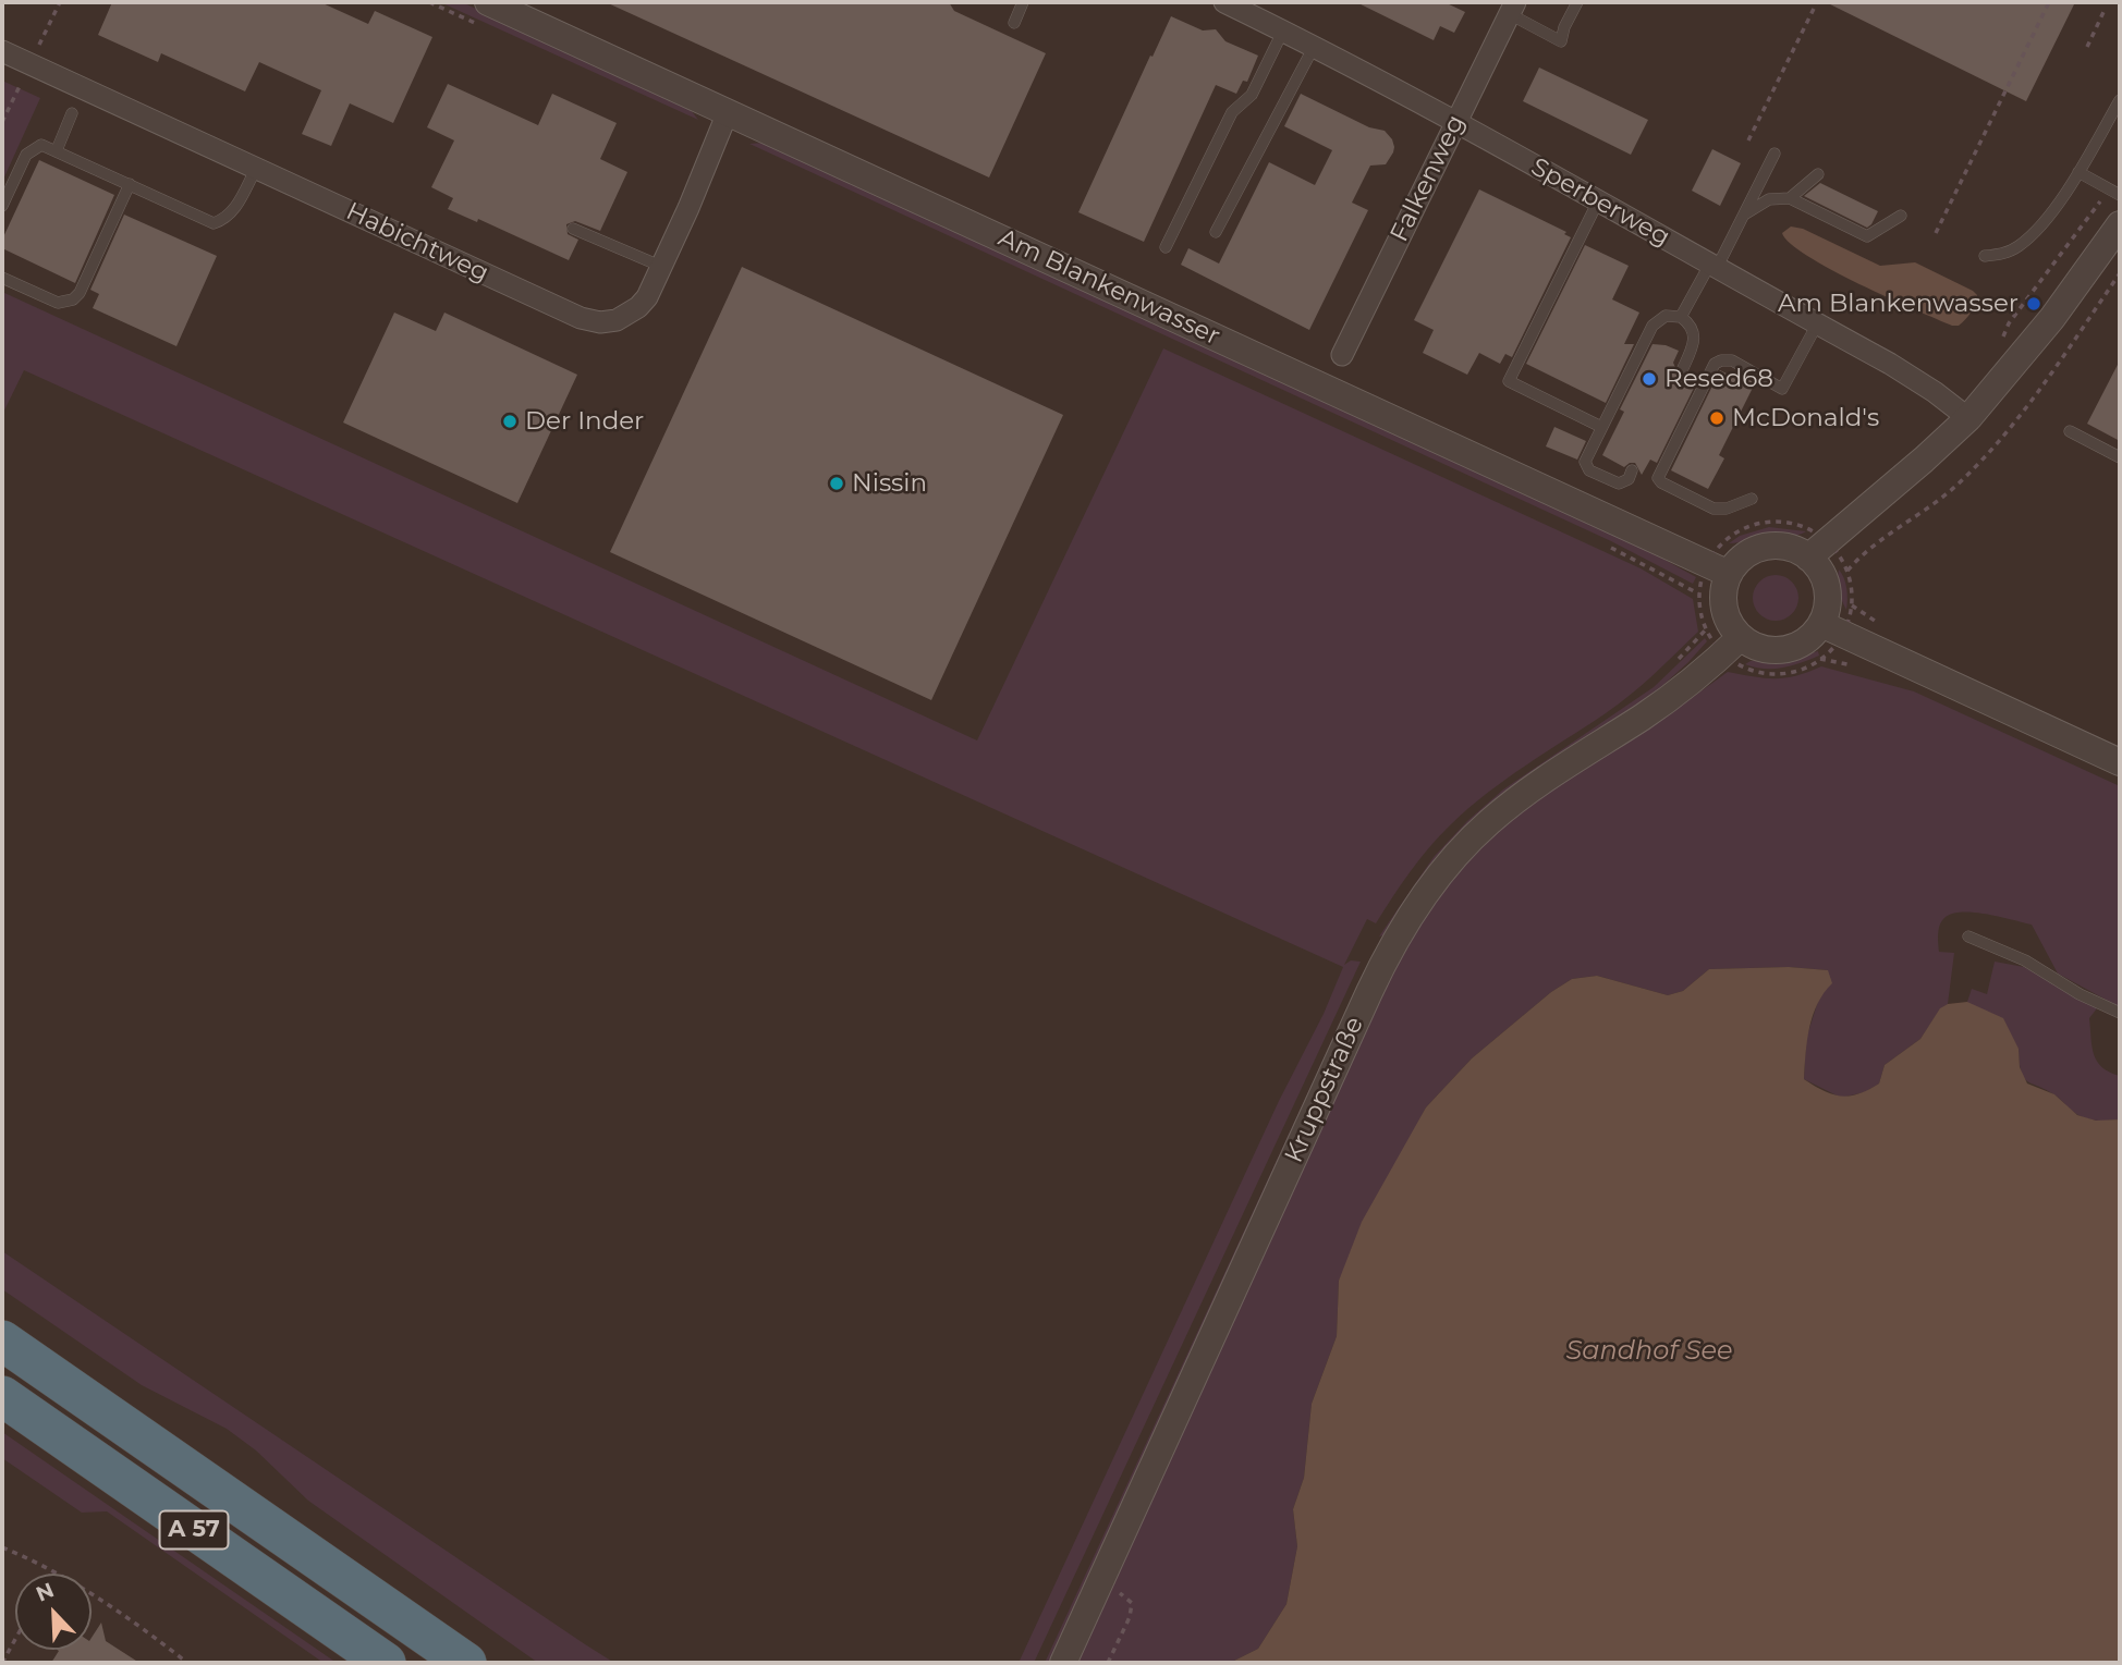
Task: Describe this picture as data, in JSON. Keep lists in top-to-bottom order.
{
  "streets": {
    "highway": ["A 57"],
    "street": [
      "Falkenweg",
      "Sperberweg",
      "Habichtweg",
      "Am Blankenwasser",
      "Kruppstraße"
    ]
  },
  "crossings": [
    ["Falkenweg", "Sperberweg"],
    ["Habichtweg", "Am Blankenwasser"]
  ],
  "water": ["Sandhof See"],
  "places": [
    "Am Blankenwasser",
    "Resed68",
    "McDonald's",
    "Der Inder",
    "Nissin"
  ],
  "north": "top left"
}
